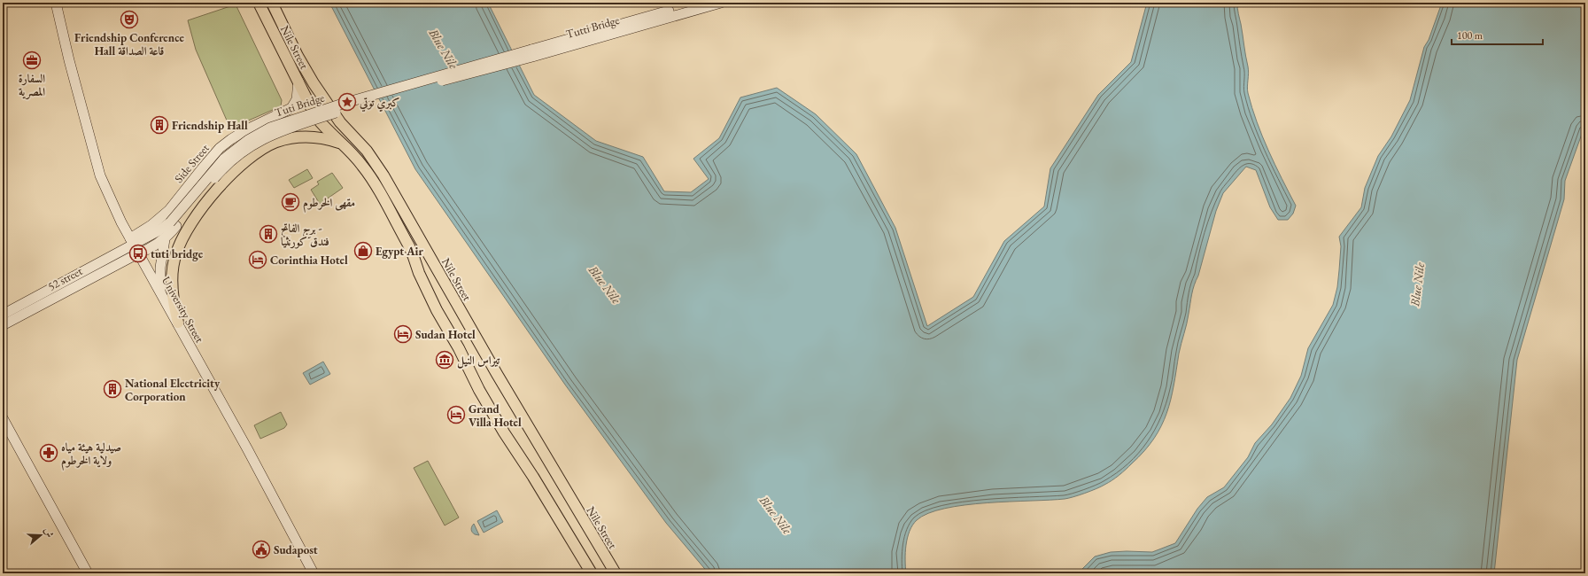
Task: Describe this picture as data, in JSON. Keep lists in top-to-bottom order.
{
  "streets": {
    "main road": ["Nile Street"],
    "street": [
      "Tuti Bridge",
      "Side Street",
      "52 street",
      "University Street"
    ]
  },
  "crossings": [
    ["Nile Street", "Side Street"],
    ["Tuti Bridge", "52 street"],
    ["Side Street", "52 street"],
    ["Side Street", "University Street"],
    ["52 street", "University Street"]
  ],
  "water": ["Blue Nile"],
  "places": {
    "theatre": ["Friendship Conference Hall قاعة الصداقة"],
    "office": ["السفارة المصرية"],
    "place": ["كبري توتي"],
    "building": ["Friendship Hall", "برج الفاتح - فندق كورنثيا", "National Electricity Corporation"],
    "cafe": ["مقهى الخرطوم"],
    "shop": ["Egypt Air"],
    "bus stop": ["tuti bridge"],
    "hotel": ["Corinthia Hotel", "Sudan Hotel", "Grand Villa Hotel"],
    "museum": ["تيراس النيل"],
    "pharmacy": ["صيدلية هيئة مياه ولاية الخرطوم"],
    "public building": ["Sudapost"]
  },
  "scale_bar": "100 m",
  "north": "right"
}
